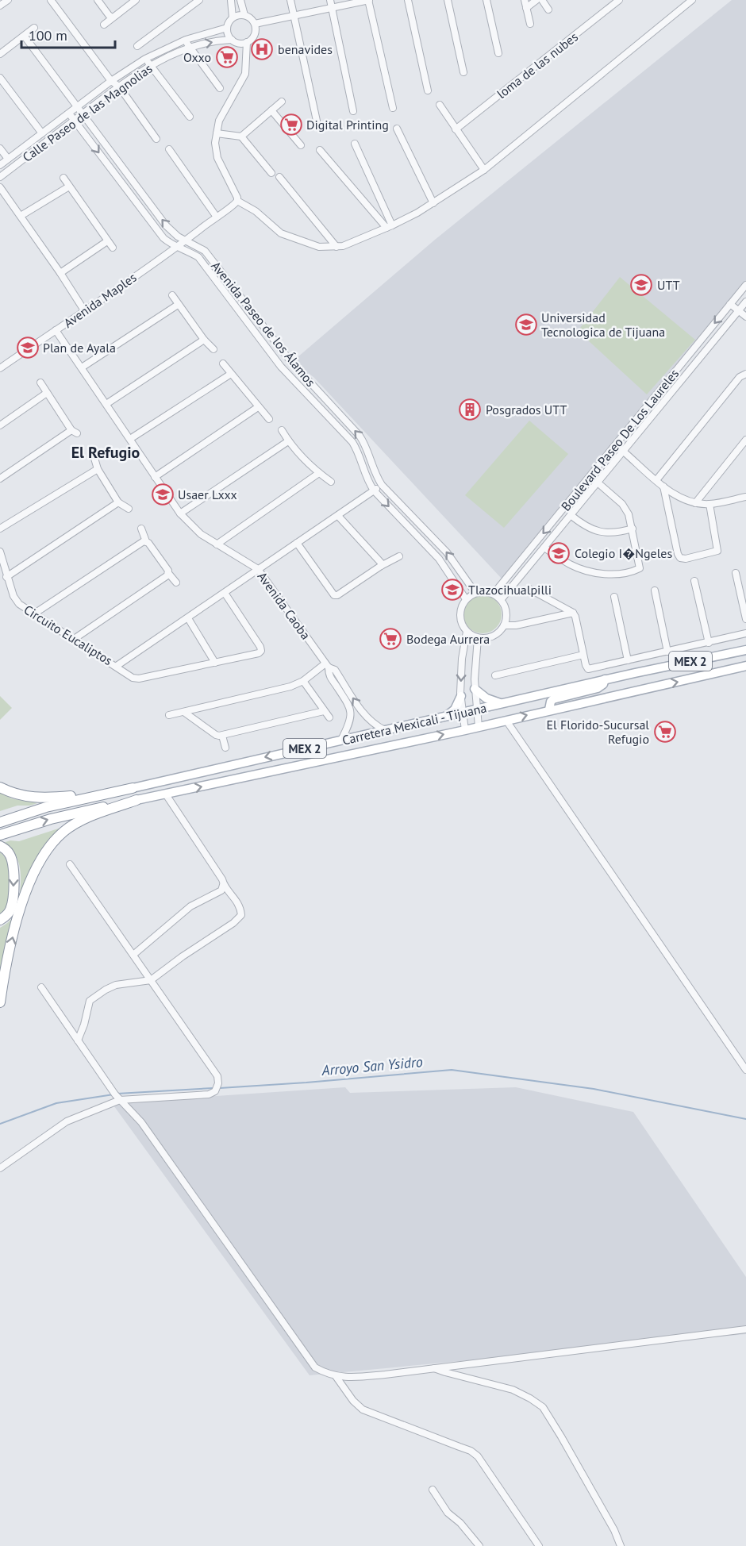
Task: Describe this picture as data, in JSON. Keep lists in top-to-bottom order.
{
  "streets": {
    "highway": ["MEX 2", "Carretera Mexicali - Tijuana"],
    "street": [
      "loma de las nubes",
      "Calle Paseo de las Magnolias",
      "Avenida Maples",
      "Avenida Paseo de los Álamos",
      "Boulevard Paseo De Los Laureles",
      "Avenida Caoba",
      "Circuito Eucaliptos"
    ]
  },
  "crossings": [
    ["Calle Paseo de las Magnolias", "Avenida Paseo de los Álamos"],
    ["Avenida Maples", "Avenida Paseo de los Álamos"],
    ["Avenida Maples", "Avenida Caoba"],
    ["Avenida Paseo de los Álamos", "Boulevard Paseo De Los Laureles"]
  ],
  "districts": ["El Refugio"],
  "water": ["Arroyo San Ysidro"],
  "places": {
    "hospital": ["benavides"],
    "supermarket": [
      "Oxxo",
      "Digital Printing",
      "Bodega Aurrera",
      "El Florido-Sucursal Refugio"
    ],
    "school or university": [
      "UTT",
      "Universidad Tecnologica de Tijuana",
      "Plan de Ayala",
      "Usaer Lxxx",
      "Colegio I�Ngeles",
      "Tlazocihualpilli"
    ],
    "building": ["Posgrados UTT"]
  },
  "scale_bar": "100 m"
}
